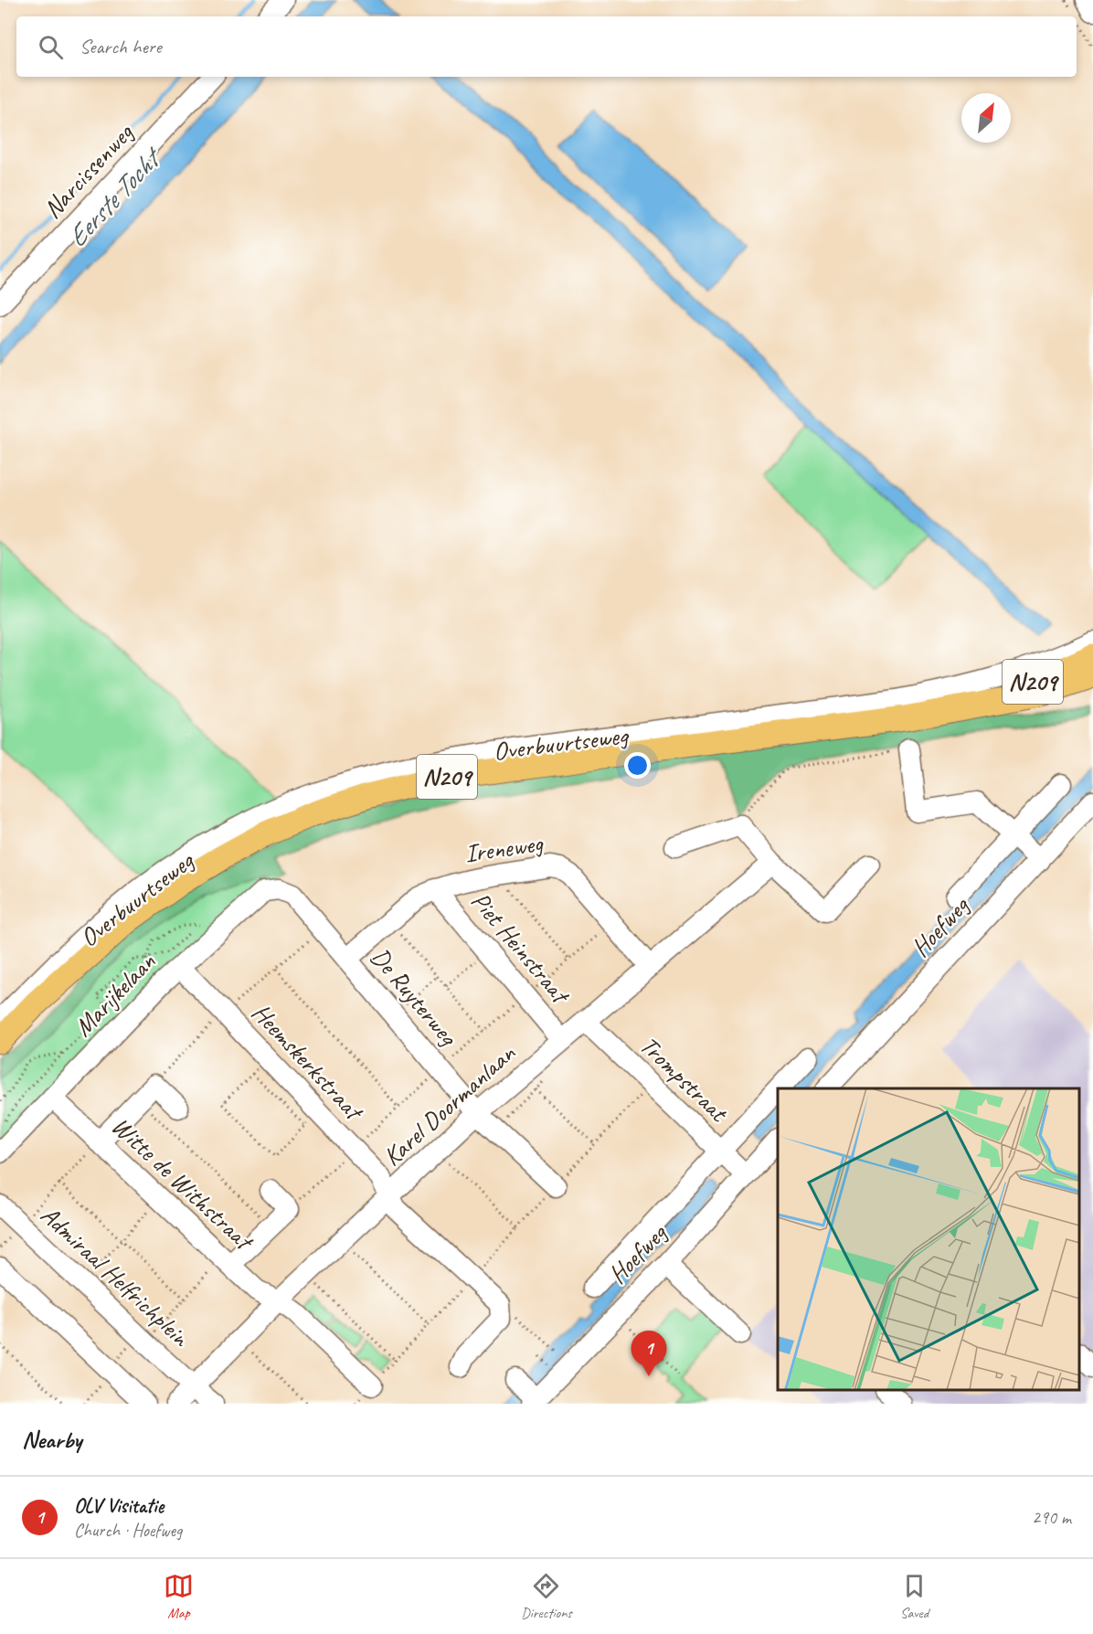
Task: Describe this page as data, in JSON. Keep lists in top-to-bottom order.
{
  "streets": {
    "main road": ["N209", "Overbuurtseweg"],
    "street": [
      "Narcissenweg",
      "Ireneweg",
      "Hoefweg",
      "Piet Heinstraat",
      "Marijkelaan",
      "De Ruyterweg",
      "Heemskerkstraat",
      "Trompstraat",
      "Karel Doormanlaan",
      "Witte de Withstraat",
      "Admiraal Helfrichplein"
    ]
  },
  "crossings": [
    ["Ireneweg", "Piet Heinstraat"],
    ["Ireneweg", "De Ruyterweg"],
    ["Ireneweg", "Karel Doormanlaan"],
    ["Hoefweg", "Trompstraat"],
    ["Piet Heinstraat", "Karel Doormanlaan"],
    ["Marijkelaan", "De Ruyterweg"],
    ["Marijkelaan", "Heemskerkstraat"],
    ["Marijkelaan", "Witte de Withstraat"],
    ["De Ruyterweg", "Karel Doormanlaan"],
    ["Heemskerkstraat", "Karel Doormanlaan"],
    ["Trompstraat", "Karel Doormanlaan"],
    ["Karel Doormanlaan", "Witte de Withstraat"],
    ["Karel Doormanlaan", "Admiraal Helfrichplein"]
  ],
  "water": ["Eerste Tocht"],
  "north": "top right",
  "page": {
    "search": "Search here",
    "pins": "1",
    "heading": "Nearby",
    "list": [
      {
        "mark": "1",
        "name": "OLV Visitatie",
        "note": "Church · Hoefweg",
        "value": "290 m"
      }
    ],
    "nav": ["Map", "Directions", "Saved"]
  }
}
